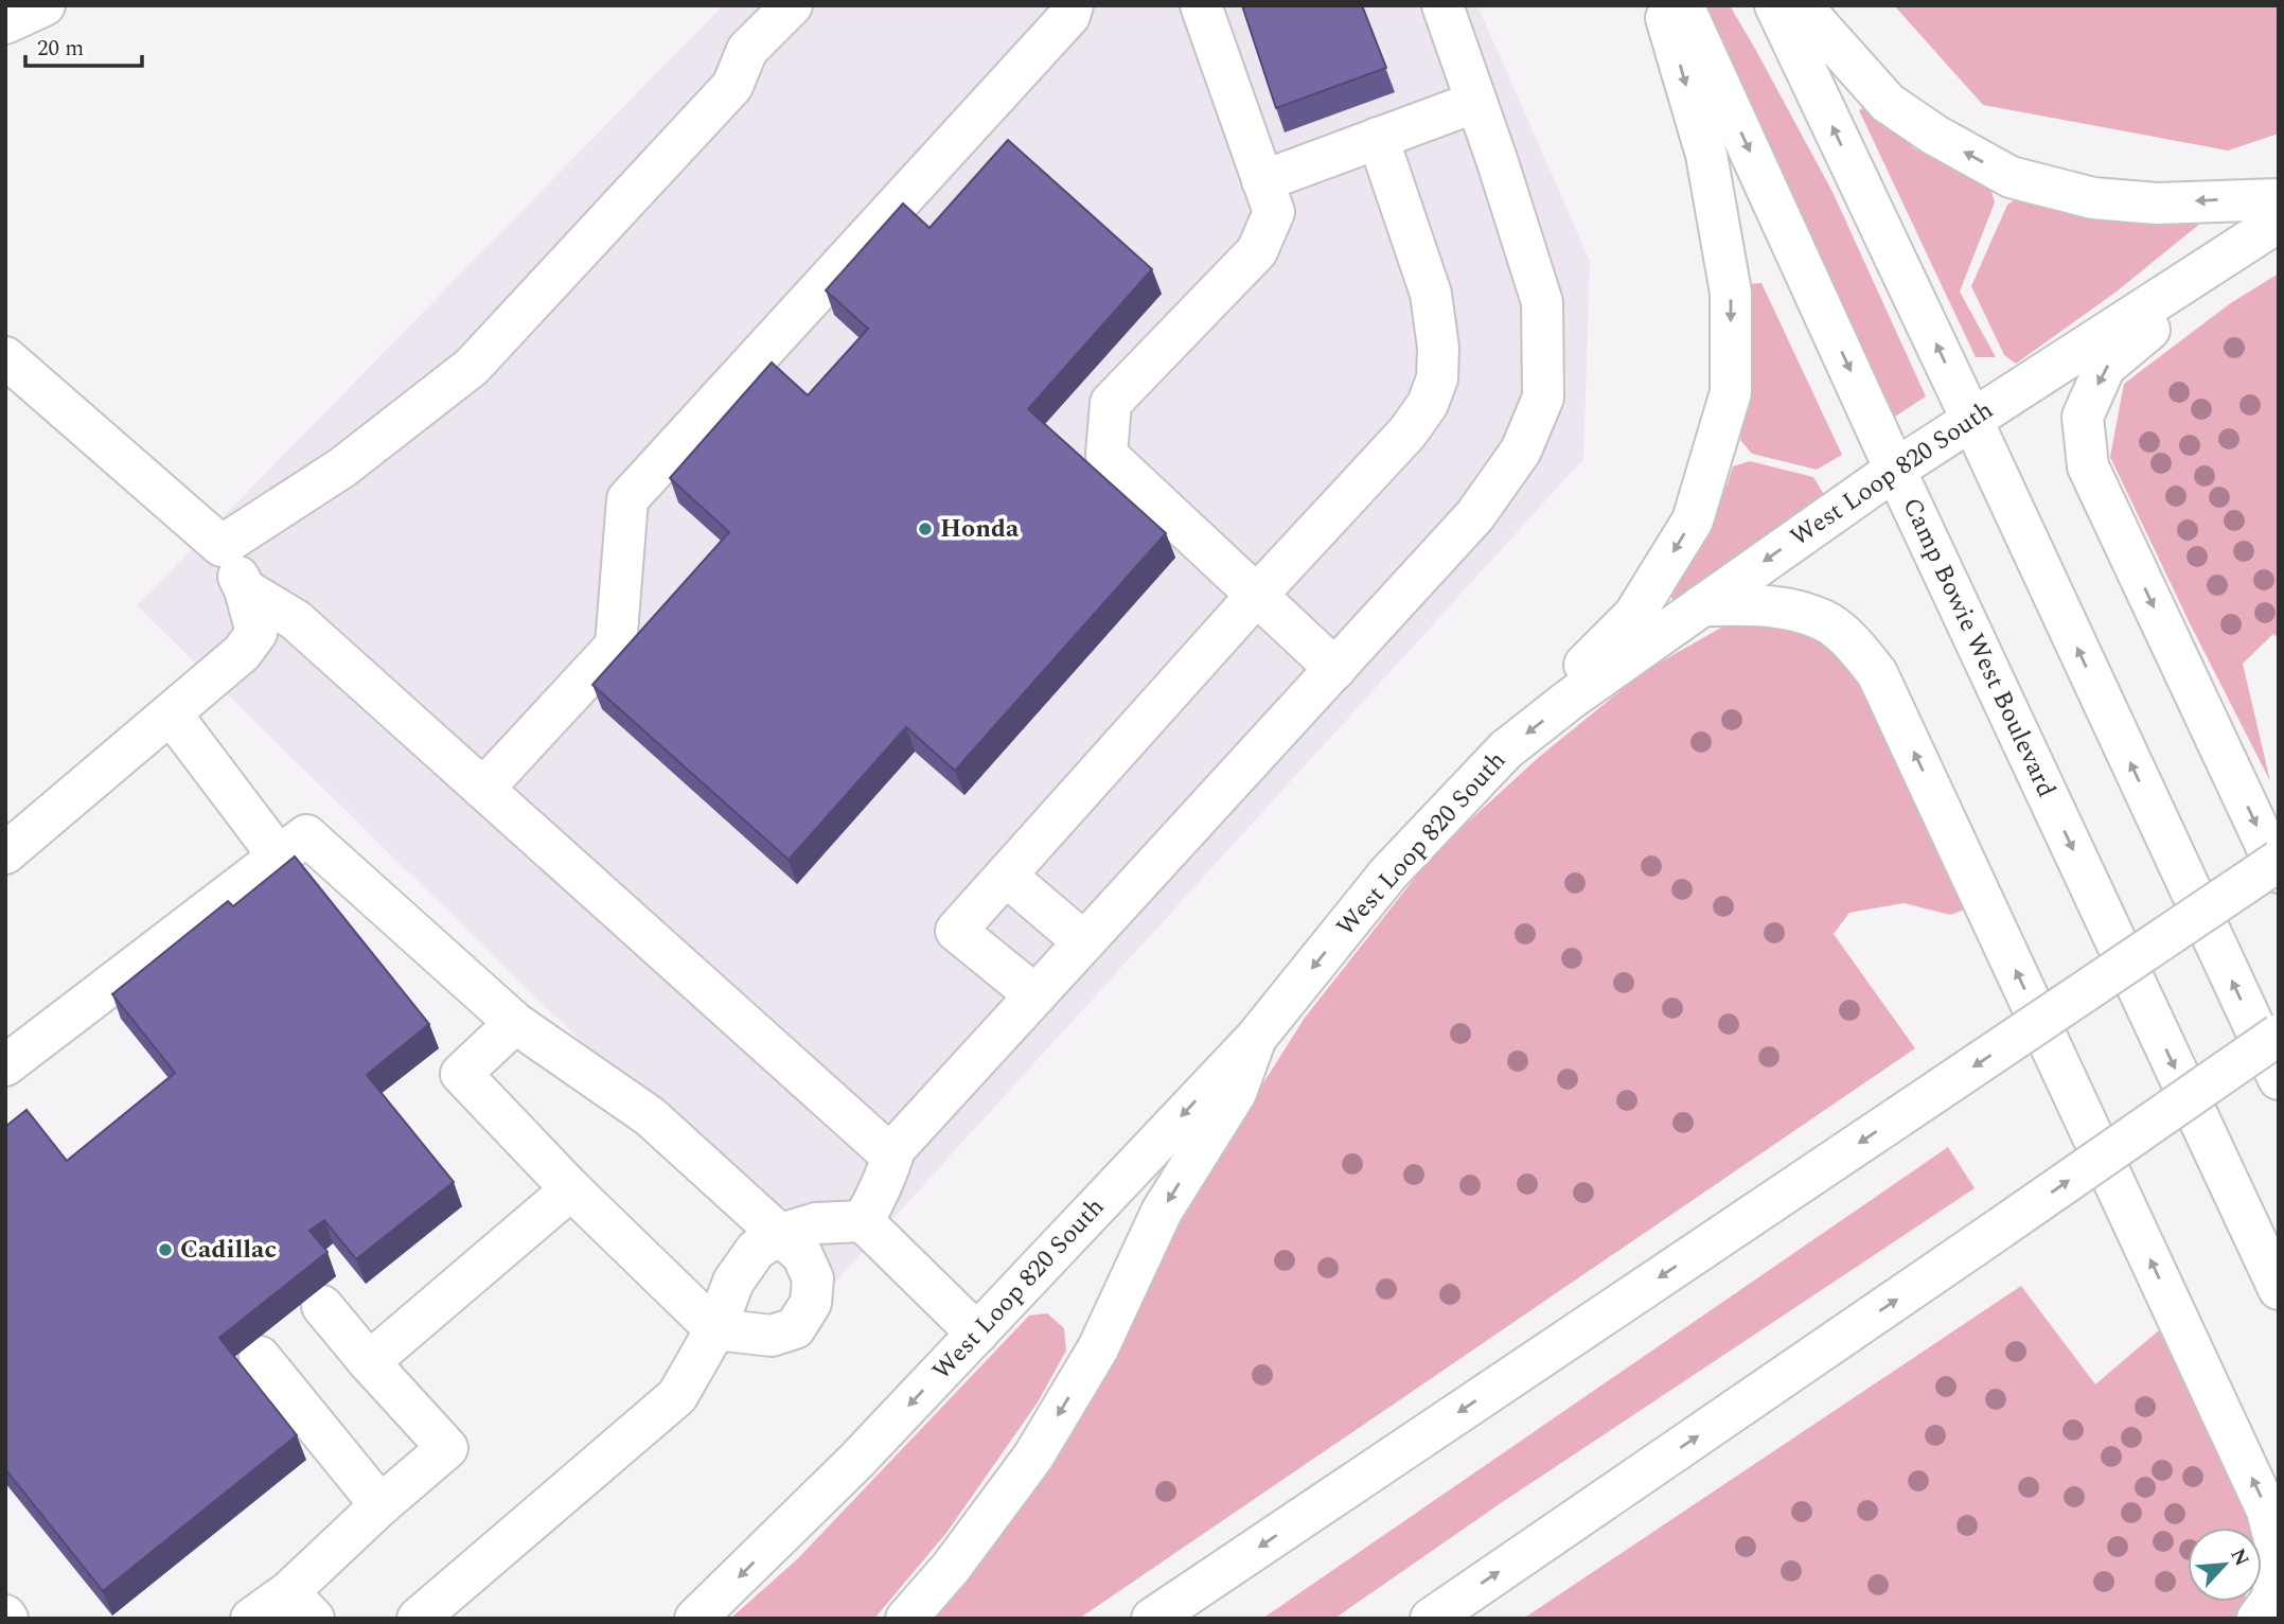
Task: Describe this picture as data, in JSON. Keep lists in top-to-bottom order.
{
  "streets": {
    "main road": ["West Loop 820 South", "Camp Bowie West Boulevard"]
  },
  "crossings": [
    ["West Loop 820 South", "Camp Bowie West Boulevard"]
  ],
  "places": ["Honda", "Cadillac"],
  "scale_bar": "20 m",
  "north": "top right"
}
